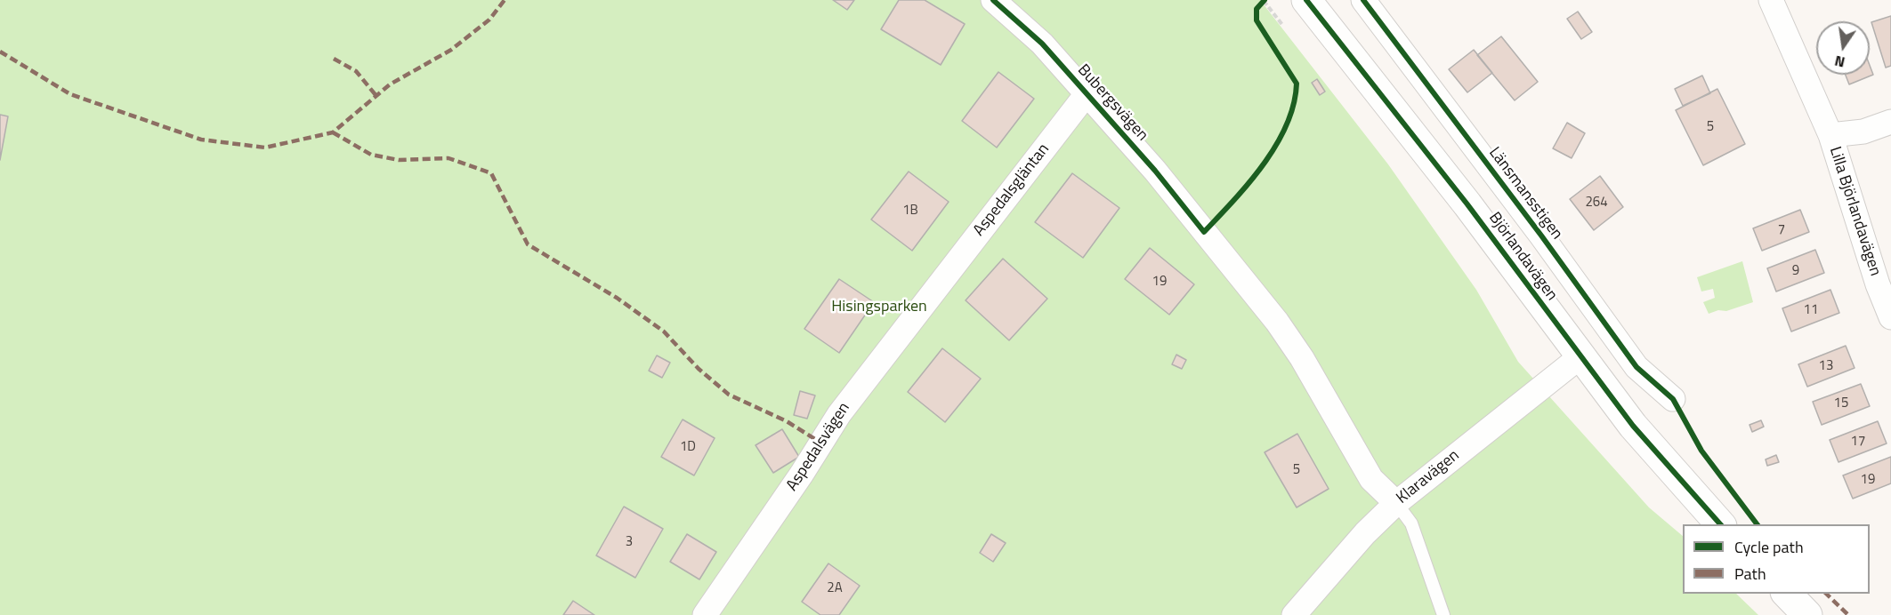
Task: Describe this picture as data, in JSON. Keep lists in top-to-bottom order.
{
  "streets": {
    "street": [
      "Bubergsvägen",
      "Aspedalsgläntan",
      "Länsmansstigen",
      "Lilla Björlandavägen",
      "Björlandavägen",
      "Aspedalsvägen",
      "Klaravägen"
    ]
  },
  "crossings": [
    ["Bubergsvägen", "Aspedalsgläntan"],
    ["Bubergsvägen", "Klaravägen"],
    ["Aspedalsgläntan", "Aspedalsvägen"],
    ["Björlandavägen", "Klaravägen"]
  ],
  "parks": ["Hisingsparken"],
  "house_numbers": [
    "5",
    "264",
    "1B",
    "7",
    "9",
    "19",
    "11",
    "13",
    "15",
    "17",
    "1D",
    "5",
    "19",
    "3",
    "2A"
  ],
  "legend": ["Cycle path", "Path"],
  "north": "bottom"
}
